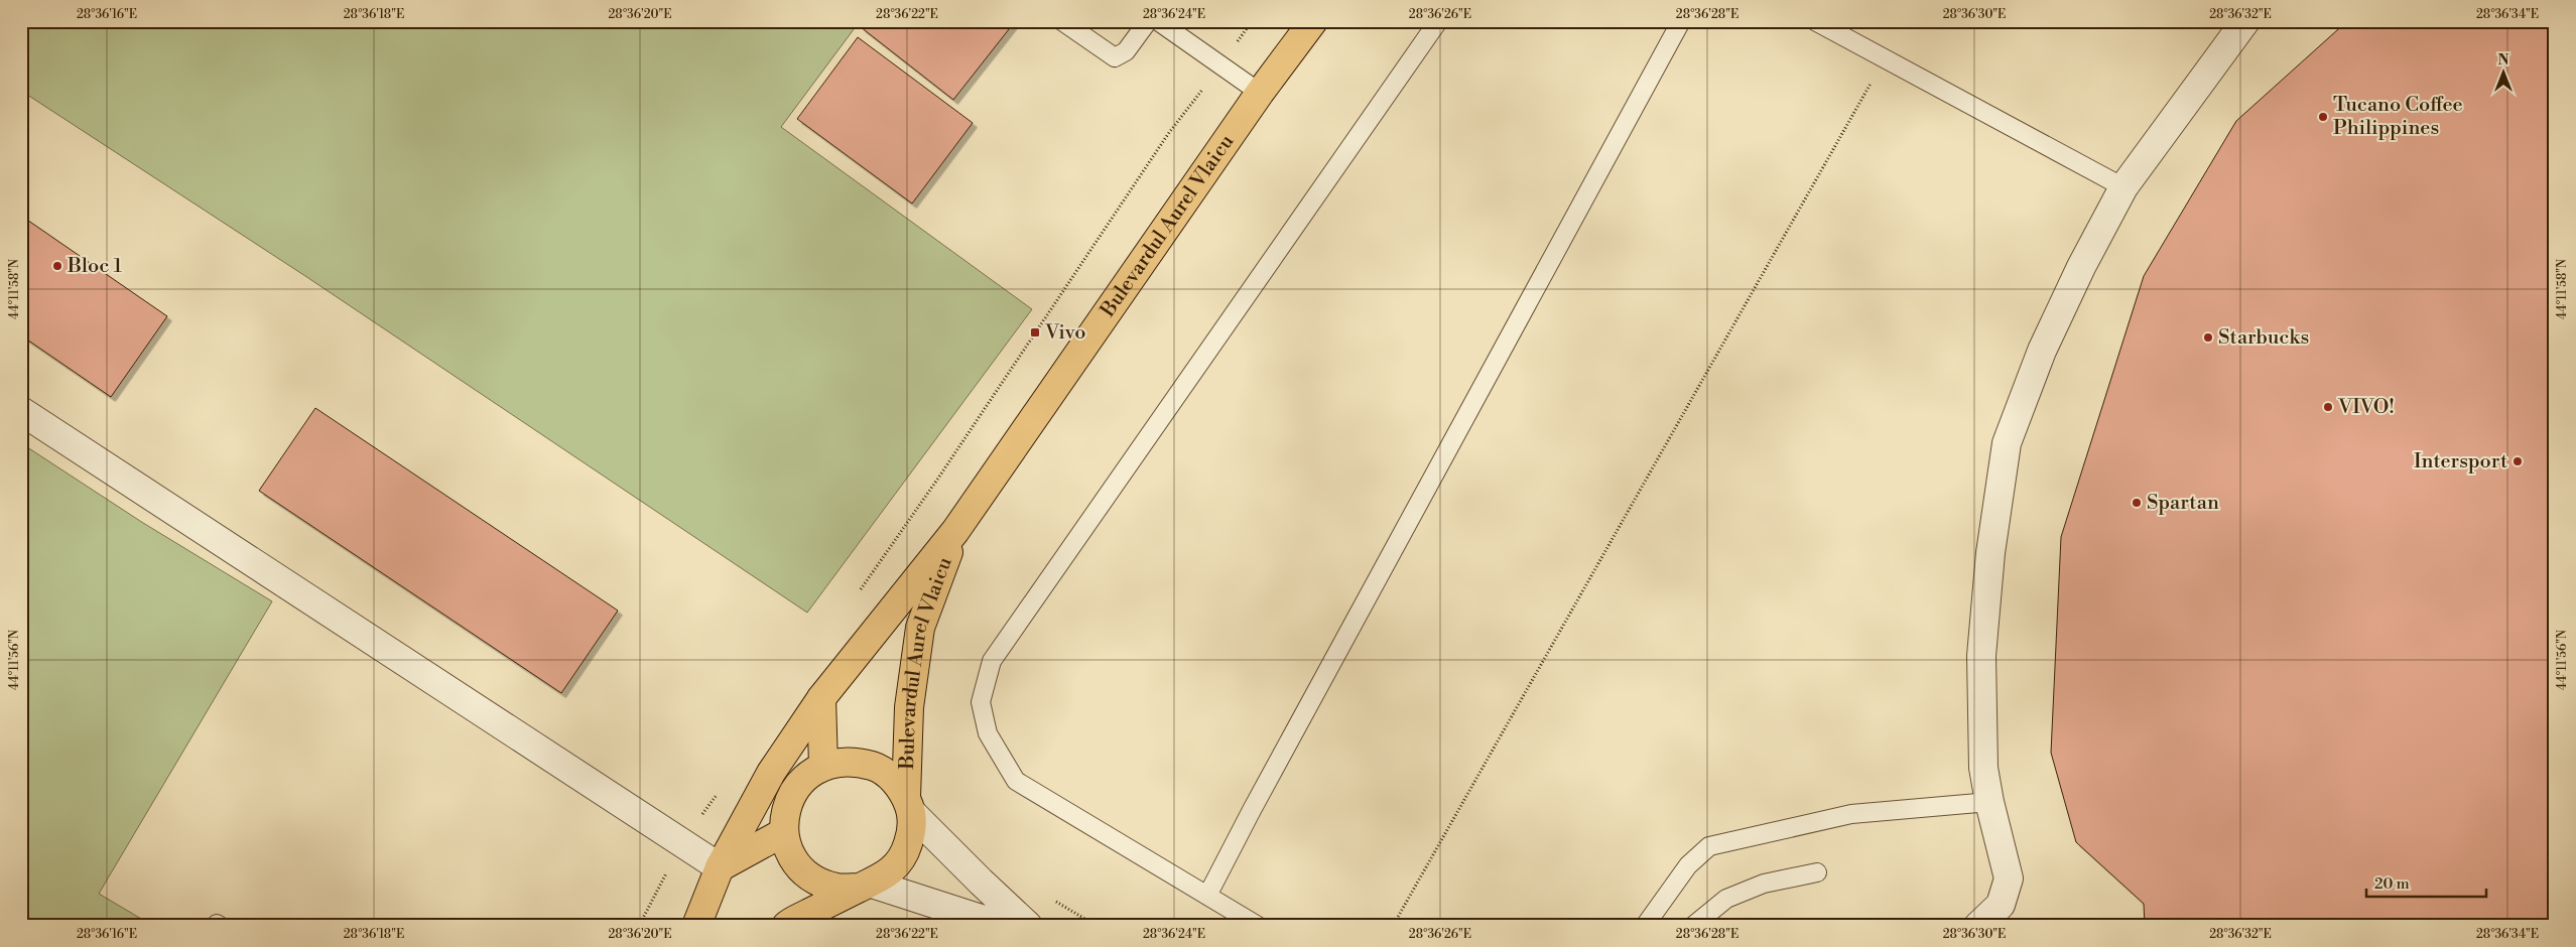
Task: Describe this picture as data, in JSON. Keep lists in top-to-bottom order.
{
  "streets": {
    "main road": ["Bulevardul Aurel Vlaicu"]
  },
  "places": {
    "other": [
      "Tucano Coffee Philippines",
      "Bloc 1",
      "Starbucks",
      "VIVO!",
      "Intersport",
      "Spartan"
    ],
    "transit": ["Vivo"]
  },
  "scale_bar": "20 m",
  "north": "top",
  "coordinates": [
    "28°36'16\"E",
    "28°36'18\"E",
    "28°36'20\"E",
    "28°36'22\"E",
    "28°36'24\"E",
    "28°36'26\"E",
    "28°36'28\"E",
    "28°36'30\"E",
    "28°36'32\"E",
    "28°36'34\"E",
    "44°11'58\"N",
    "44°11'56\"N"
  ]
}
